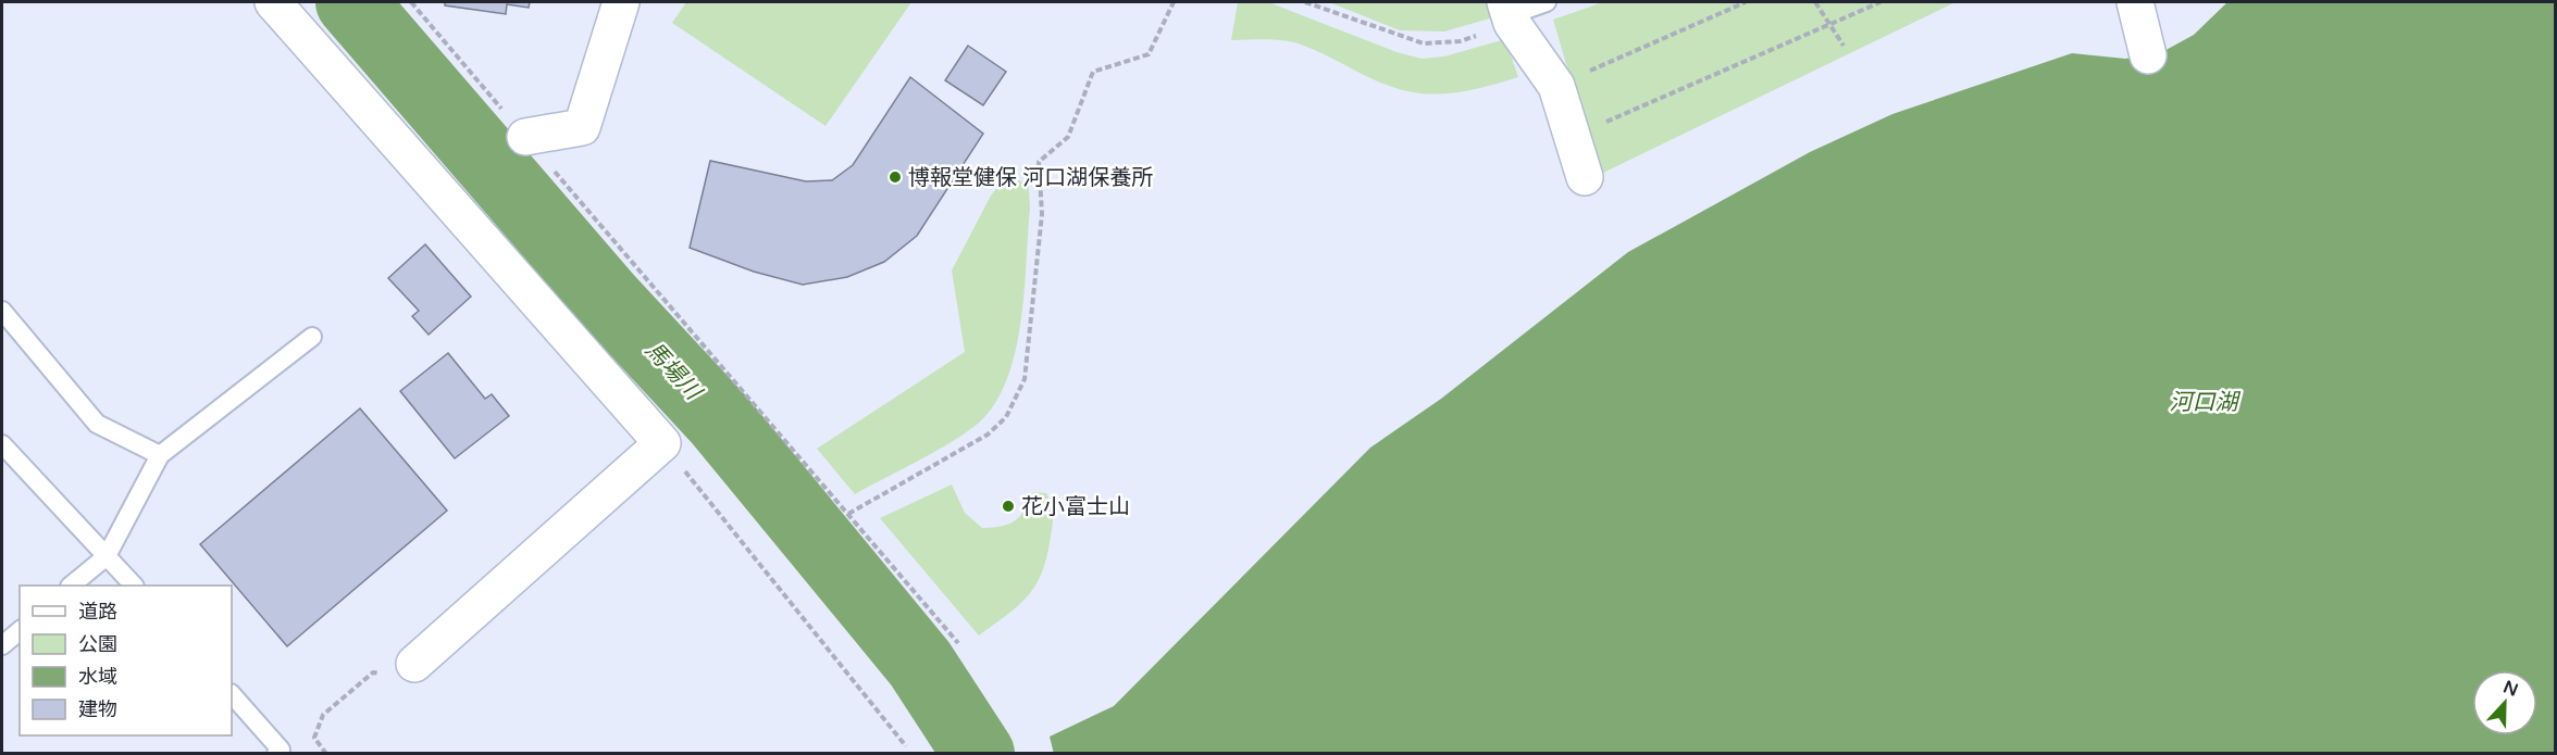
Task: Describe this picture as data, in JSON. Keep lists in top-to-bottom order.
{
  "water": ["馬場川", "河口湖"],
  "places": ["博報堂健保 河口湖保養所", "花小富士山"],
  "legend": [
    "道路",
    "公園",
    "水域",
    "建物"
  ],
  "north": "top"
}
